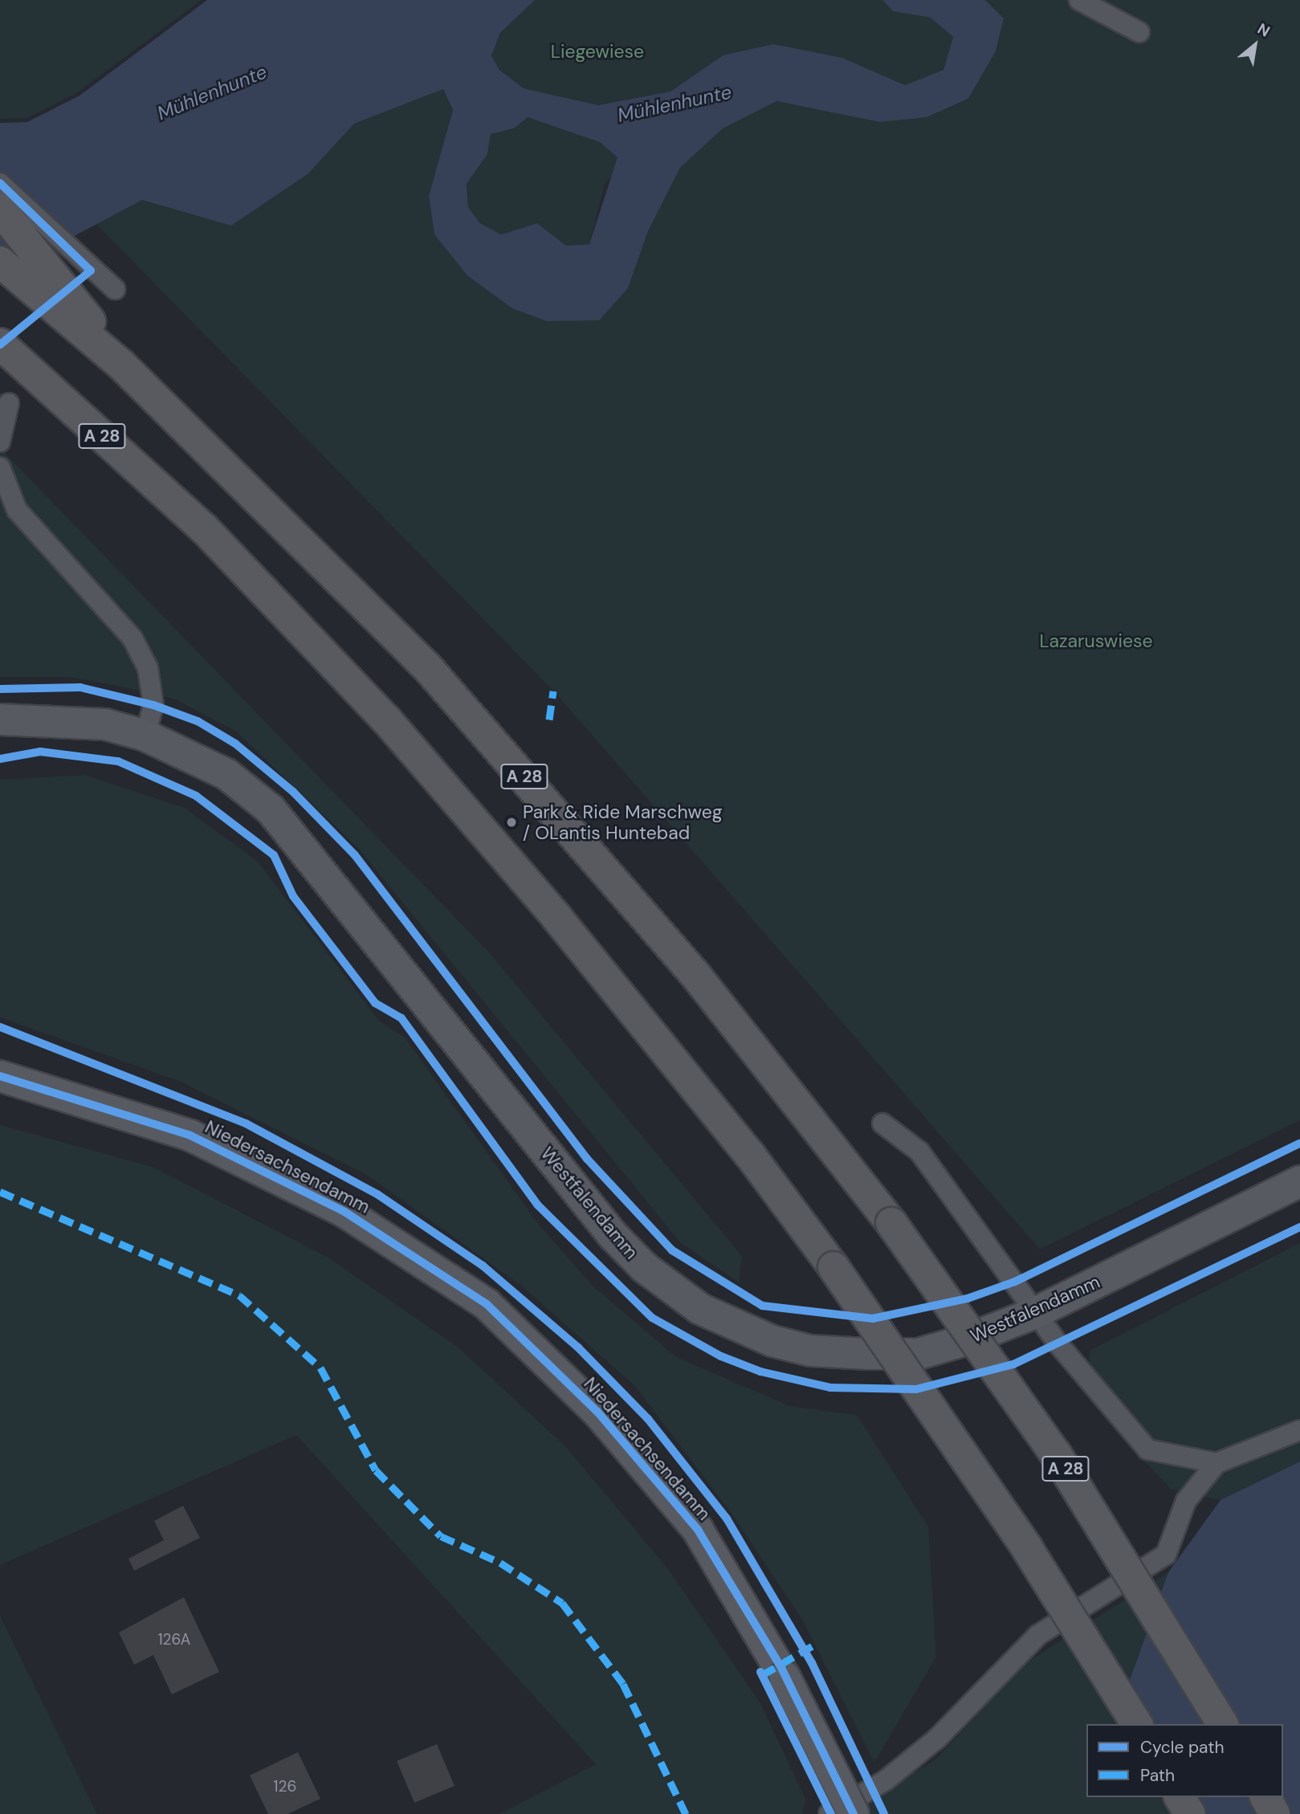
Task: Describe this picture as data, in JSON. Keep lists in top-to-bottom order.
{
  "streets": {
    "highway": ["A 28"],
    "street": ["Niedersachsendamm", "Westfalendamm"]
  },
  "water": ["Mühlenhunte"],
  "parks": ["Liegewiese", "Lazaruswiese"],
  "places": ["Park & Ride Marschweg / OLantis Huntebad"],
  "house_numbers": ["126A", "126"],
  "legend": ["Cycle path", "Path"],
  "north": "top right"
}
